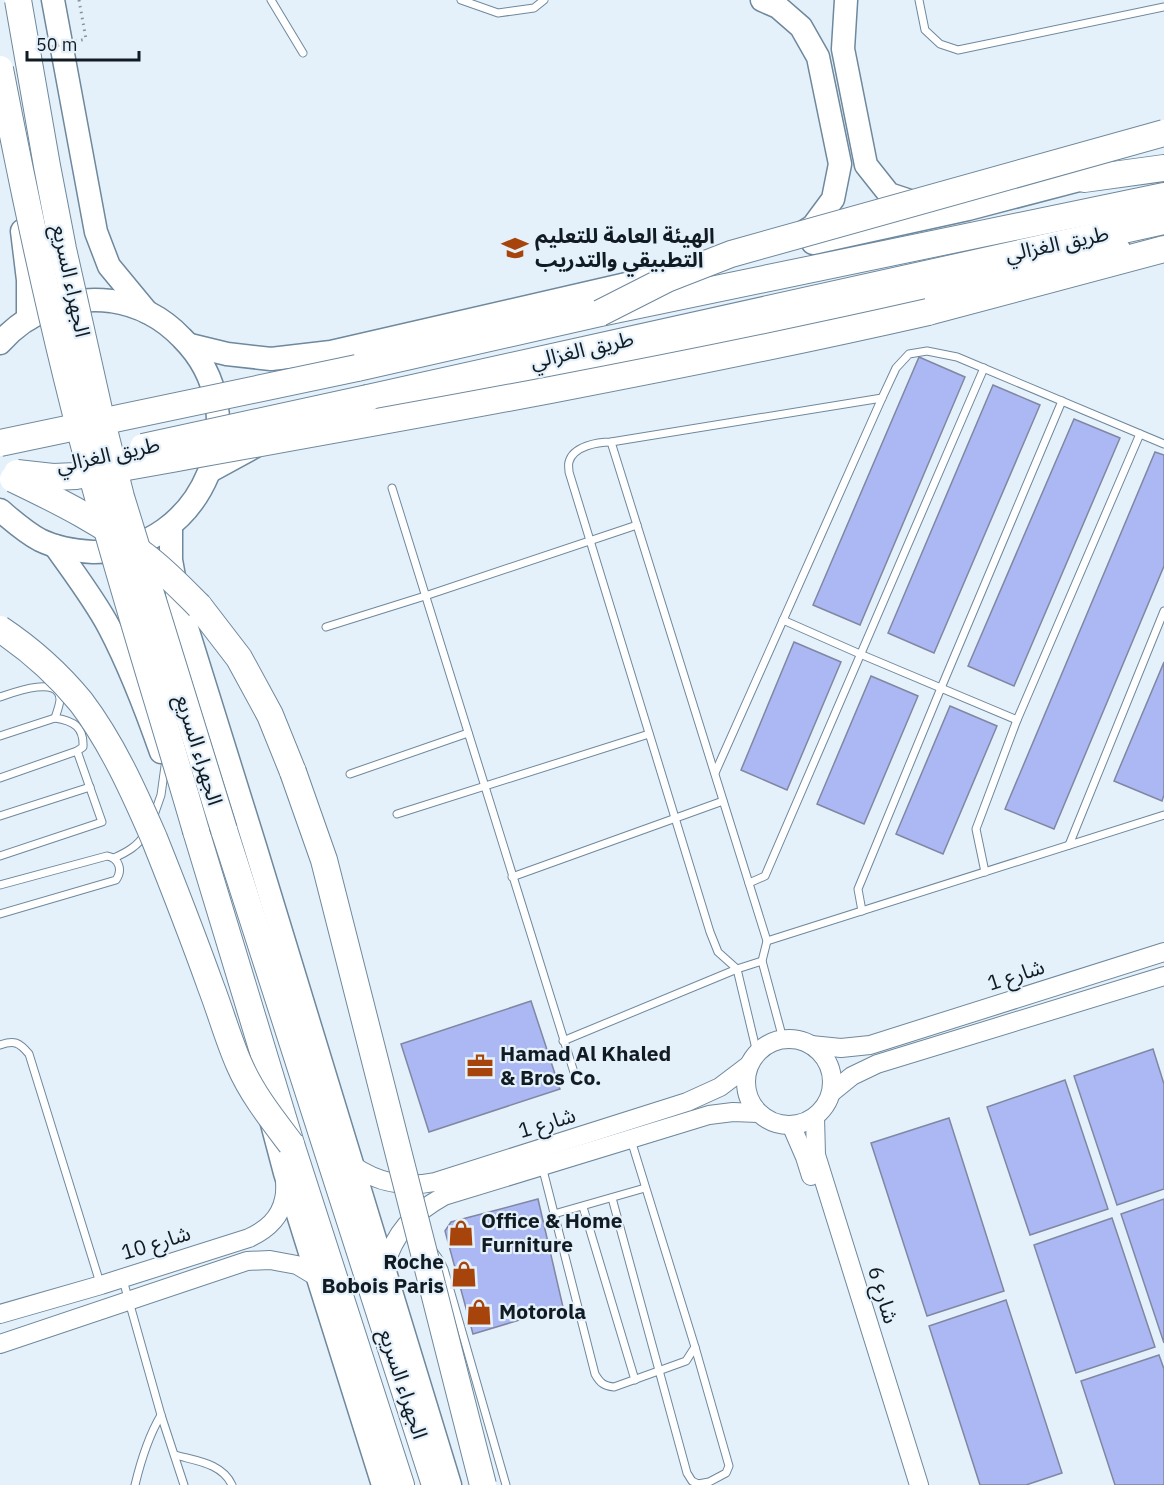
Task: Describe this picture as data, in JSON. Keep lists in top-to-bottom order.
{
  "streets": {
    "highway": ["طريق الغزالي", "الجهراء السريع"],
    "street": ["شارع 1", "شارع 10", "شارع 6"]
  },
  "crossings": [
    ["الجهراء السريع", "شارع 1"],
    ["الجهراء السريع", "شارع 10"],
    ["شارع 1", "شارع 6"]
  ],
  "places": {
    "school or university": ["الهيئة العامة للتعليم التطبيقي والتدريب"],
    "office": ["Hamad Al Khaled & Bros Co."],
    "shop": ["Office & Home Furniture", "Roche Bobois Paris", "Motorola"]
  },
  "scale_bar": "50 m"
}
